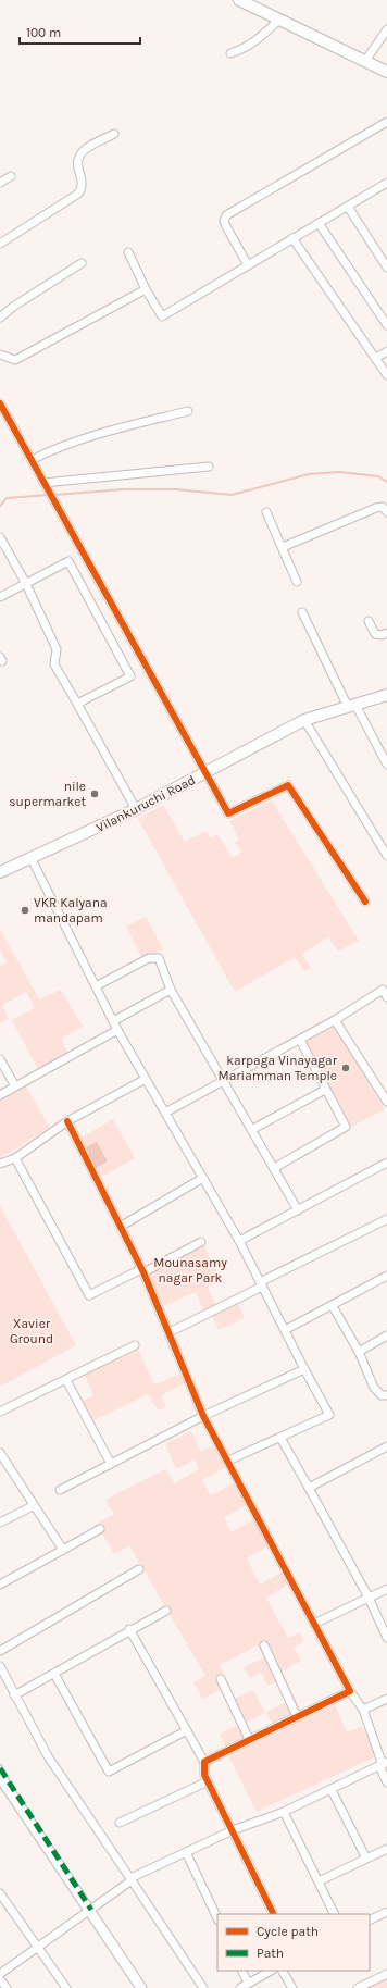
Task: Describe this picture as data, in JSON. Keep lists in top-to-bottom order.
{
  "streets": {
    "main road": ["Vilankuruchi Road"]
  },
  "parks": ["Mounasamy nagar Park", "Xavier Ground"],
  "places": ["nile supermarket", "VKR Kalyana mandapam", "karpaga Vinayagar Mariamman Temple"],
  "legend": ["Cycle path", "Path"],
  "scale_bar": "100 m"
}
